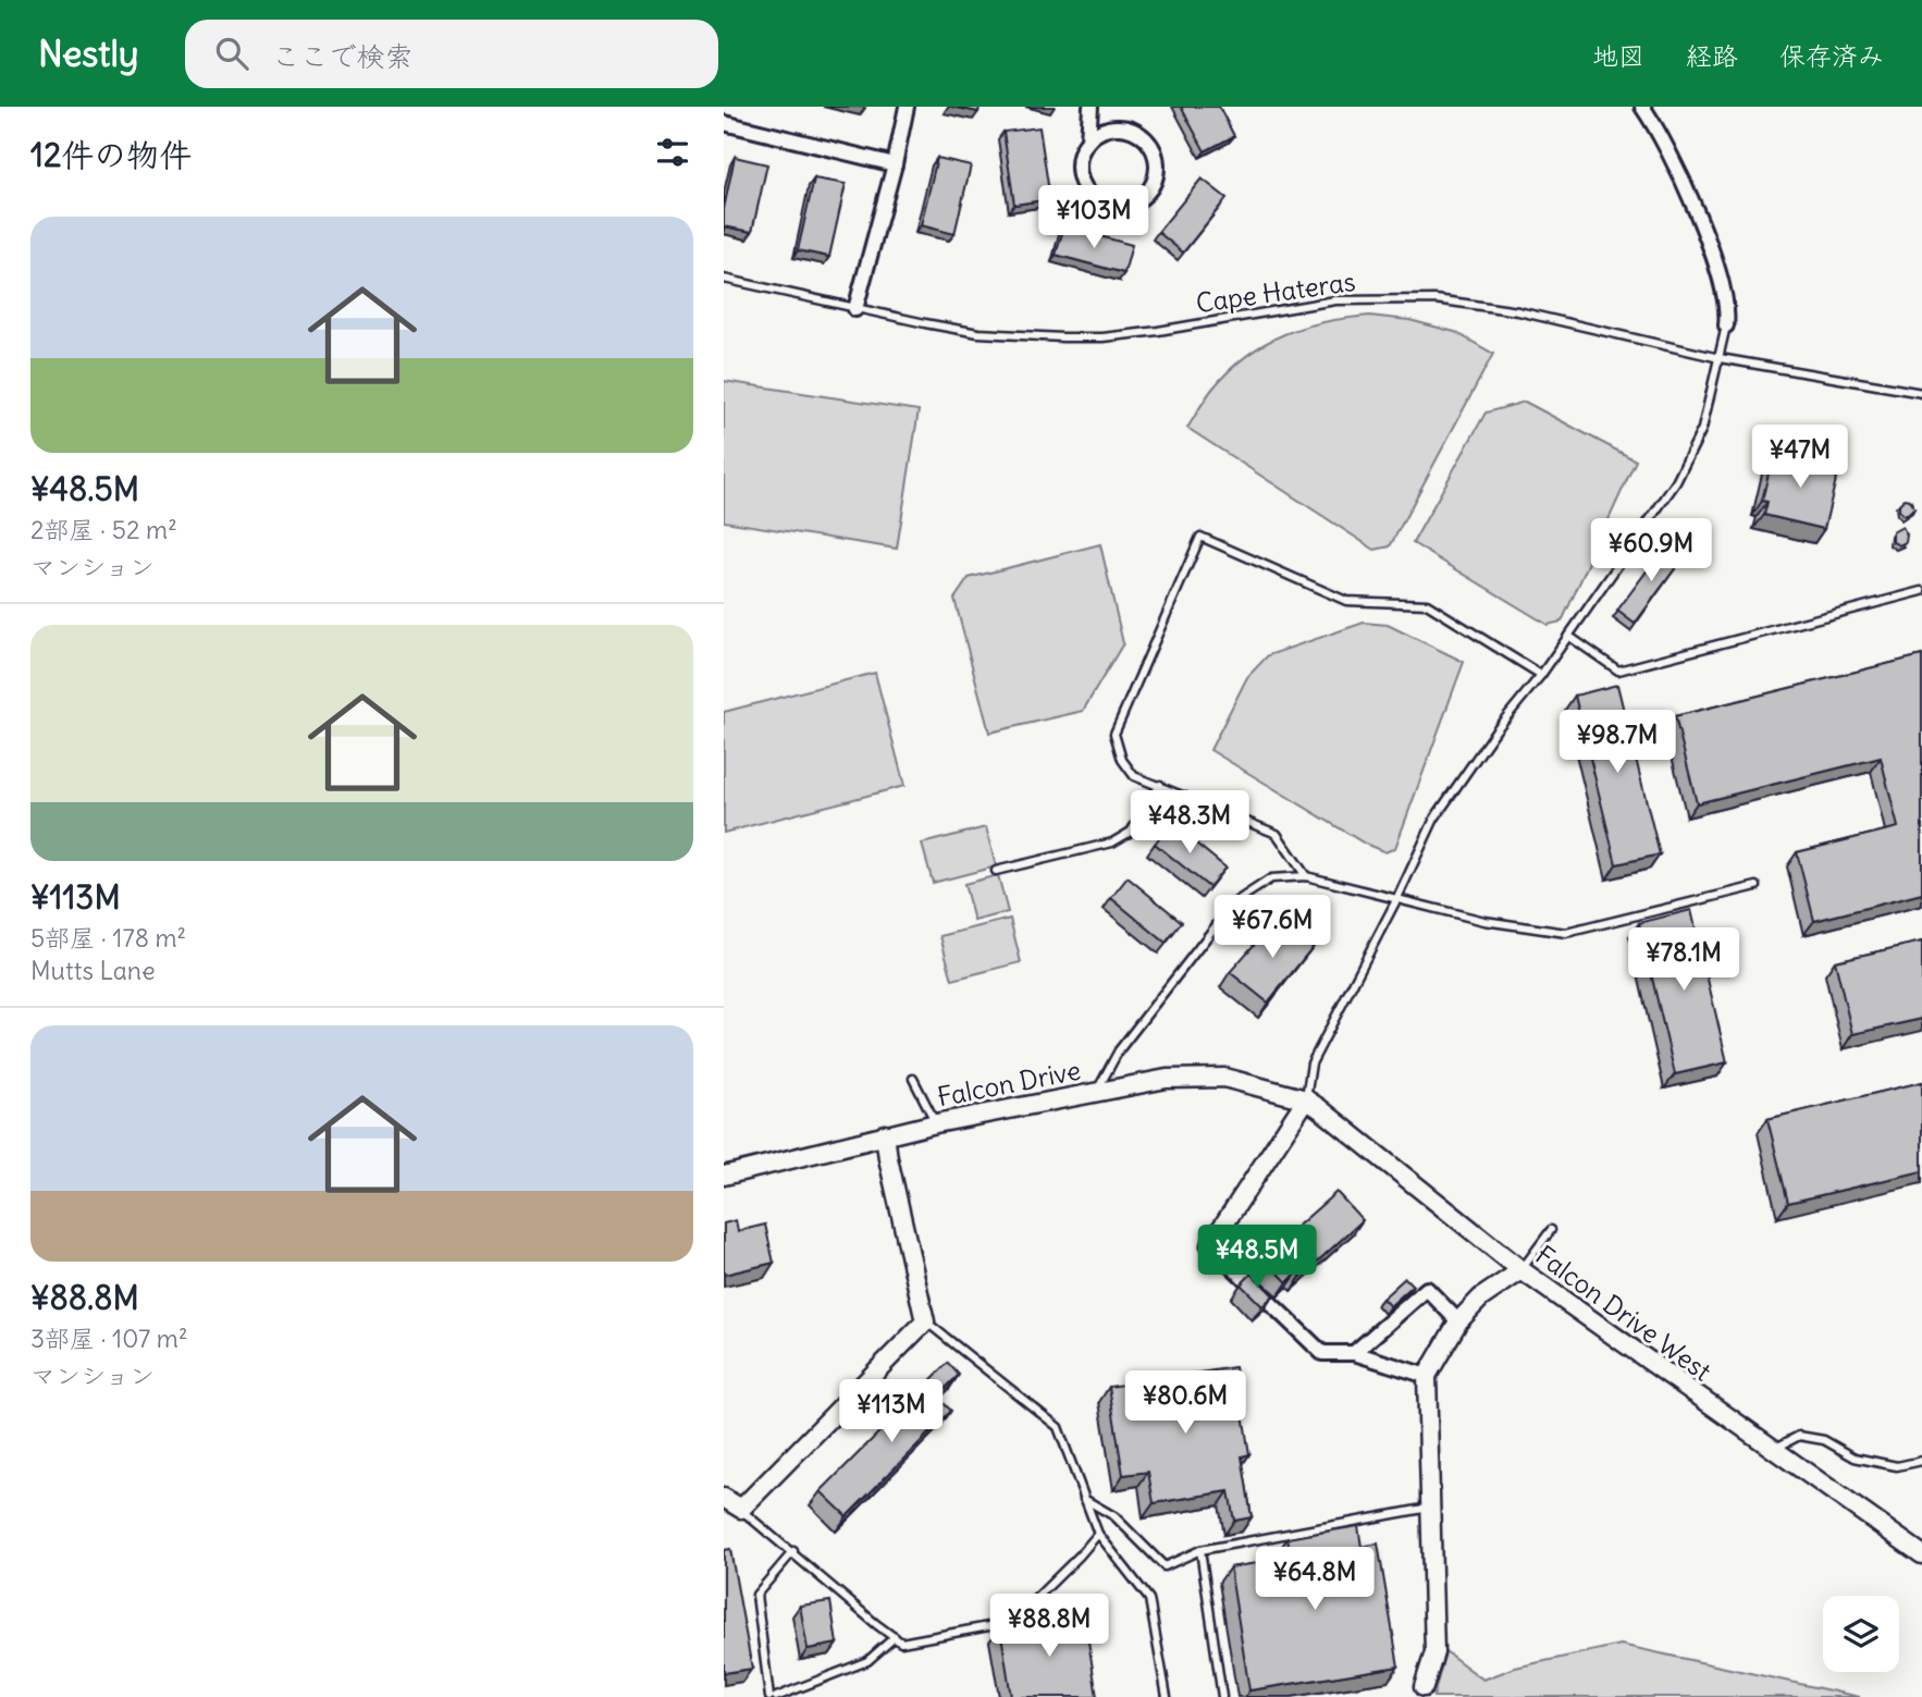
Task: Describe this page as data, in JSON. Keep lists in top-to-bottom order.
{
  "streets": {
    "street": ["Falcon Drive", "Falcon Drive West"],
    "lane": ["Cape Hateras"]
  },
  "crossings": [
    ["Falcon Drive", "Falcon Drive West"]
  ],
  "page": {
    "header": "Nestly",
    "search": "ここで検索",
    "nav": ["地図", "経路", "保存済み"],
    "heading": "12件の物件",
    "price": [
      "¥103M",
      "¥47M",
      "¥60.9M",
      "¥98.7M",
      "¥48.3M",
      "¥67.6M",
      "¥78.1M",
      "¥48.5M",
      "¥80.6M",
      "¥113M",
      "¥64.8M",
      "¥88.8M"
    ],
    "list": [
      {
        "name": "¥48.5M",
        "note": "2部屋 · 52 m² · マンション"
      },
      {
        "name": "¥113M",
        "note": "5部屋 · 178 m² · Mutts Lane"
      },
      {
        "name": "¥88.8M",
        "note": "3部屋 · 107 m² · マンション"
      }
    ]
  }
}
